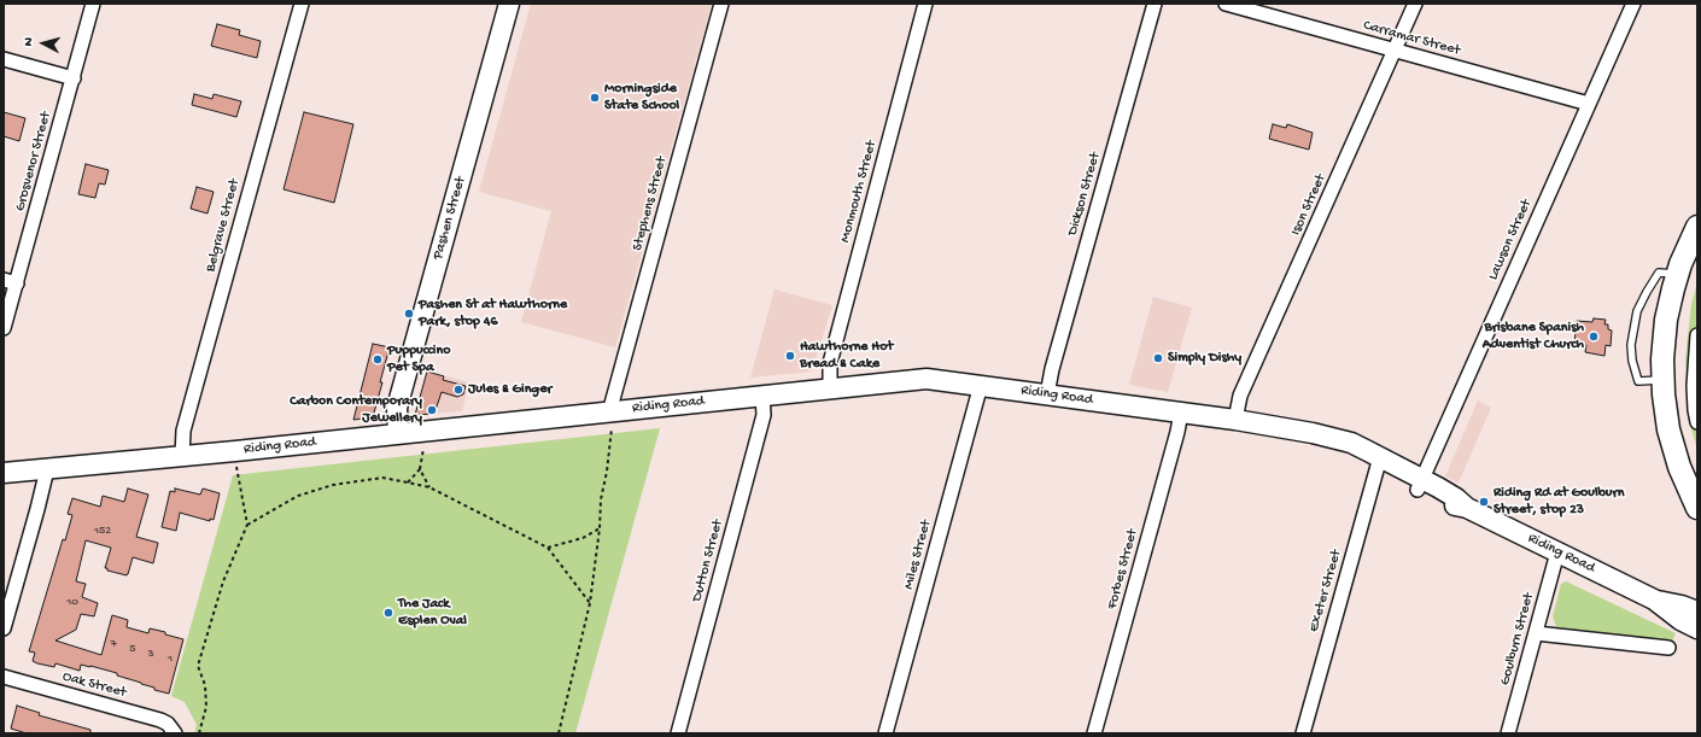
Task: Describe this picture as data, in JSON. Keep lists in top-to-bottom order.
{
  "streets": {
    "main road": ["Pashen Street", "Riding Road"],
    "street": [
      "Carramar Street",
      "Grosvenor Street",
      "Monmouth Street",
      "Dickson Street",
      "Stephens Street",
      "Ison Street",
      "Belgrave Street",
      "Lawson Street",
      "Miles Street",
      "Dutton Street",
      "Forbes Street",
      "Exeter Street",
      "Goulburn Street",
      "Oak Street"
    ]
  },
  "crossings": [
    ["Carramar Street", "Ison Street"],
    ["Carramar Street", "Lawson Street"],
    ["Monmouth Street", "Riding Road"],
    ["Dickson Street", "Riding Road"],
    ["Stephens Street", "Riding Road"],
    ["Ison Street", "Riding Road"],
    ["Pashen Street", "Riding Road"],
    ["Belgrave Street", "Riding Road"],
    ["Lawson Street", "Riding Road"],
    ["Riding Road", "Miles Street"],
    ["Riding Road", "Dutton Street"],
    ["Riding Road", "Forbes Street"],
    ["Riding Road", "Exeter Street"],
    ["Riding Road", "Goulburn Street"]
  ],
  "places": [
    "Morningside State School",
    "Pashen St at Hawthorne Park, stop 46",
    "Brisbane Spanish Adventist Church",
    "Hawthorne Hot Bread & Cake",
    "Simply Dishy",
    "Puppuccino Pet Spa",
    "Jules & Ginger",
    "Carbon Contemporary Jewellery",
    "Riding Rd at Goulburn Street, stop 23",
    "The Jack Esplen Oval"
  ],
  "house_numbers": [
    "152",
    "10",
    "7",
    "5",
    "3",
    "1"
  ],
  "north": "left"
}
